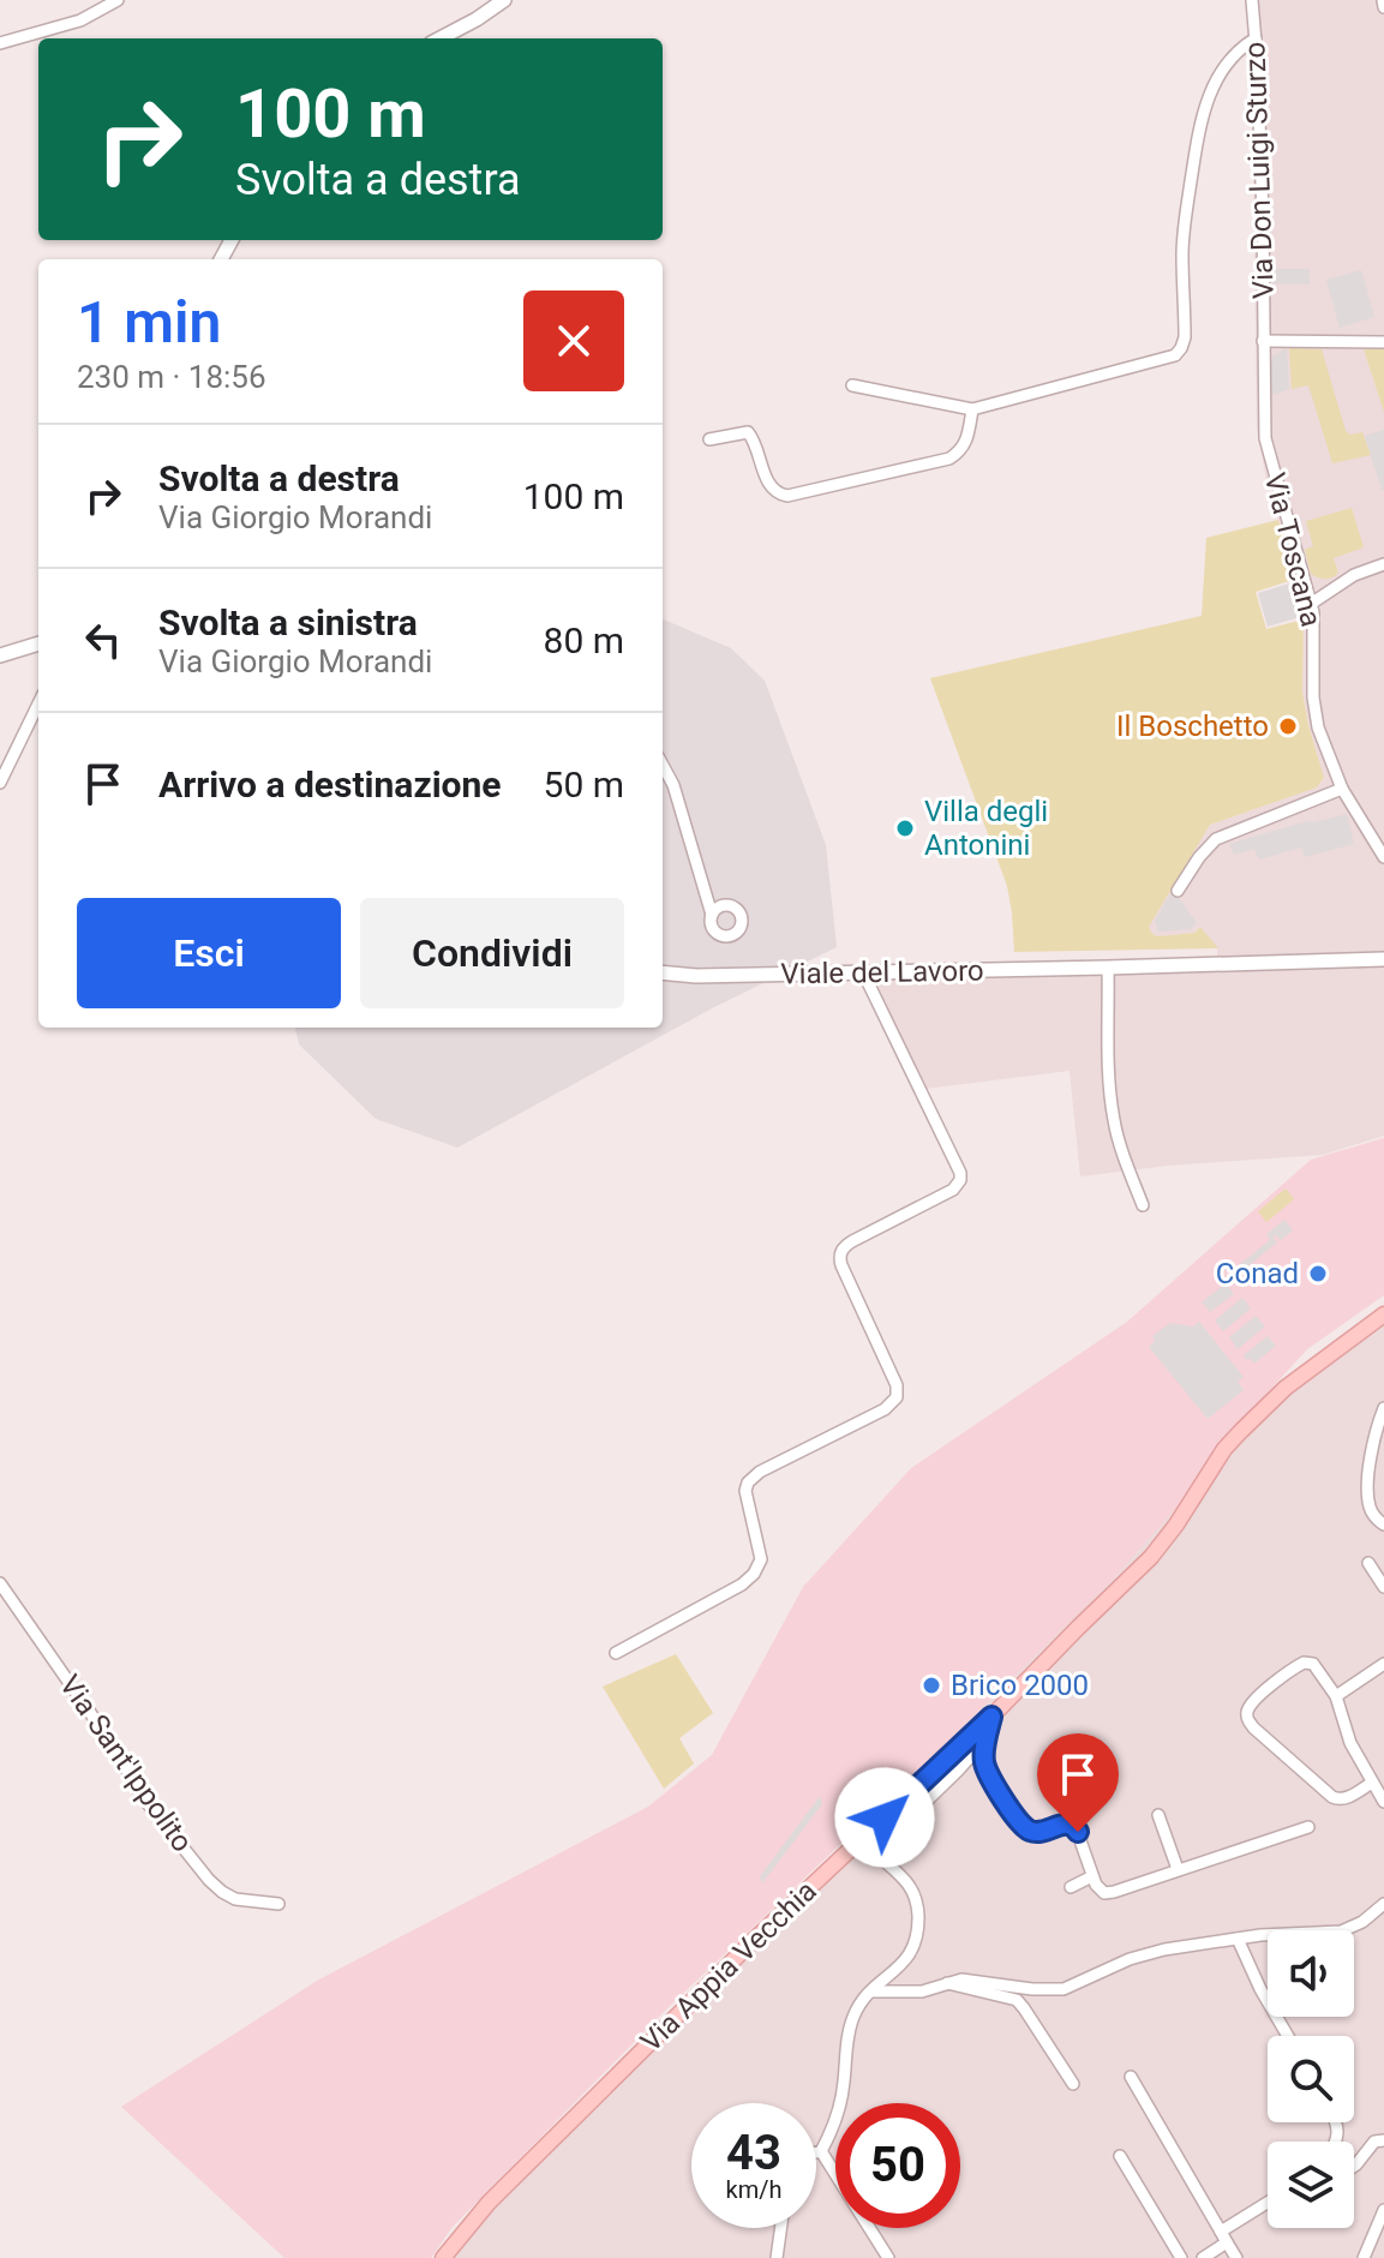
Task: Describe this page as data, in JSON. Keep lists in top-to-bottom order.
{
  "streets": {
    "main road": ["Via Appia Vecchia"],
    "street": [
      "Via Don Luigi Sturzo",
      "Via Toscana",
      "Viale del Lavoro",
      "Via Sant'Ippolito"
    ]
  },
  "crossings": [
    ["Via Don Luigi Sturzo", "Via Toscana"]
  ],
  "places": [
    "Il Boschetto",
    "Villa degli Antonini",
    "Conad",
    "Brico 2000"
  ],
  "page": {
    "turn": ["100 m", "Svolta a destra"],
    "heading": ["1 min", "230 m · 18:56"],
    "list": [
      {
        "name": "Svolta a destra",
        "note": "Via Giorgio Morandi",
        "value": "100 m"
      },
      {
        "name": "Svolta a sinistra",
        "note": "Via Giorgio Morandi",
        "value": "80 m"
      },
      {
        "name": "Arrivo a destinazione",
        "value": "50 m"
      }
    ],
    "buttons": ["Esci", "Condividi"],
    "speed": "43 km/h",
    "limit": "50"
  }
}
